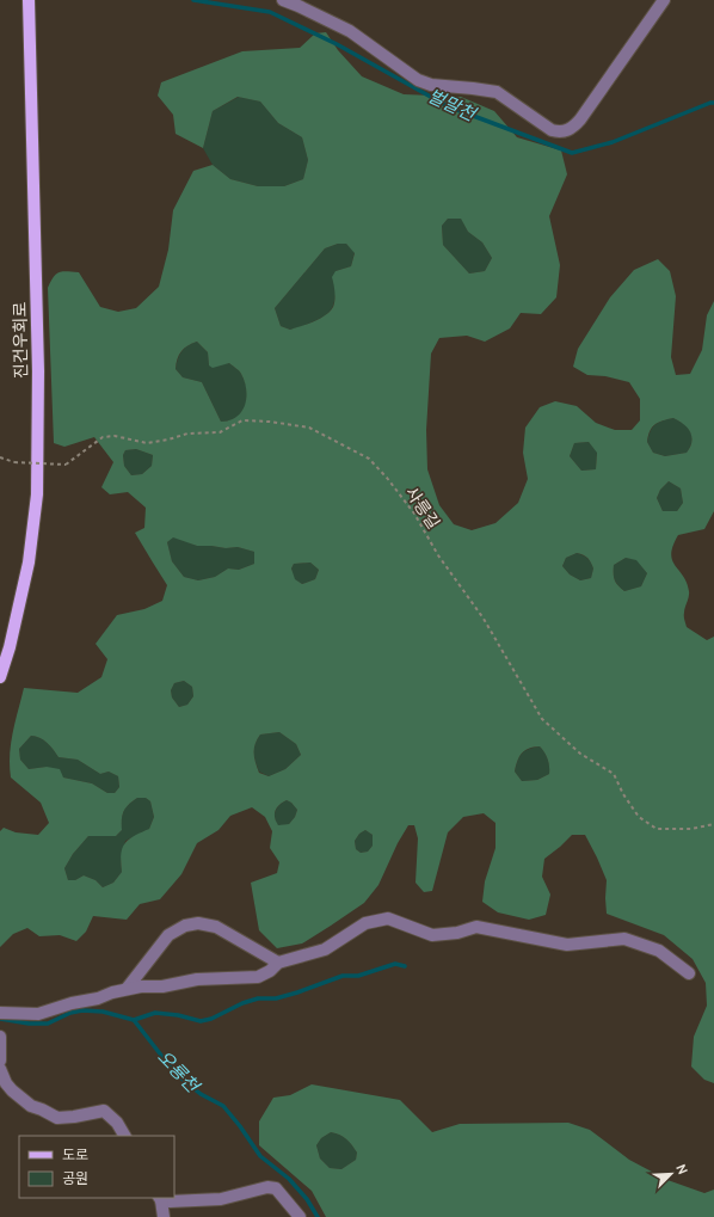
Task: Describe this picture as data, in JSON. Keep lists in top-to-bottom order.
{
  "streets": {
    "main road": ["진건우회로"],
    "path": ["사릉길"]
  },
  "water": ["벌말천", "오룡천"],
  "legend": ["도로", "공원"],
  "north": "top right"
}
